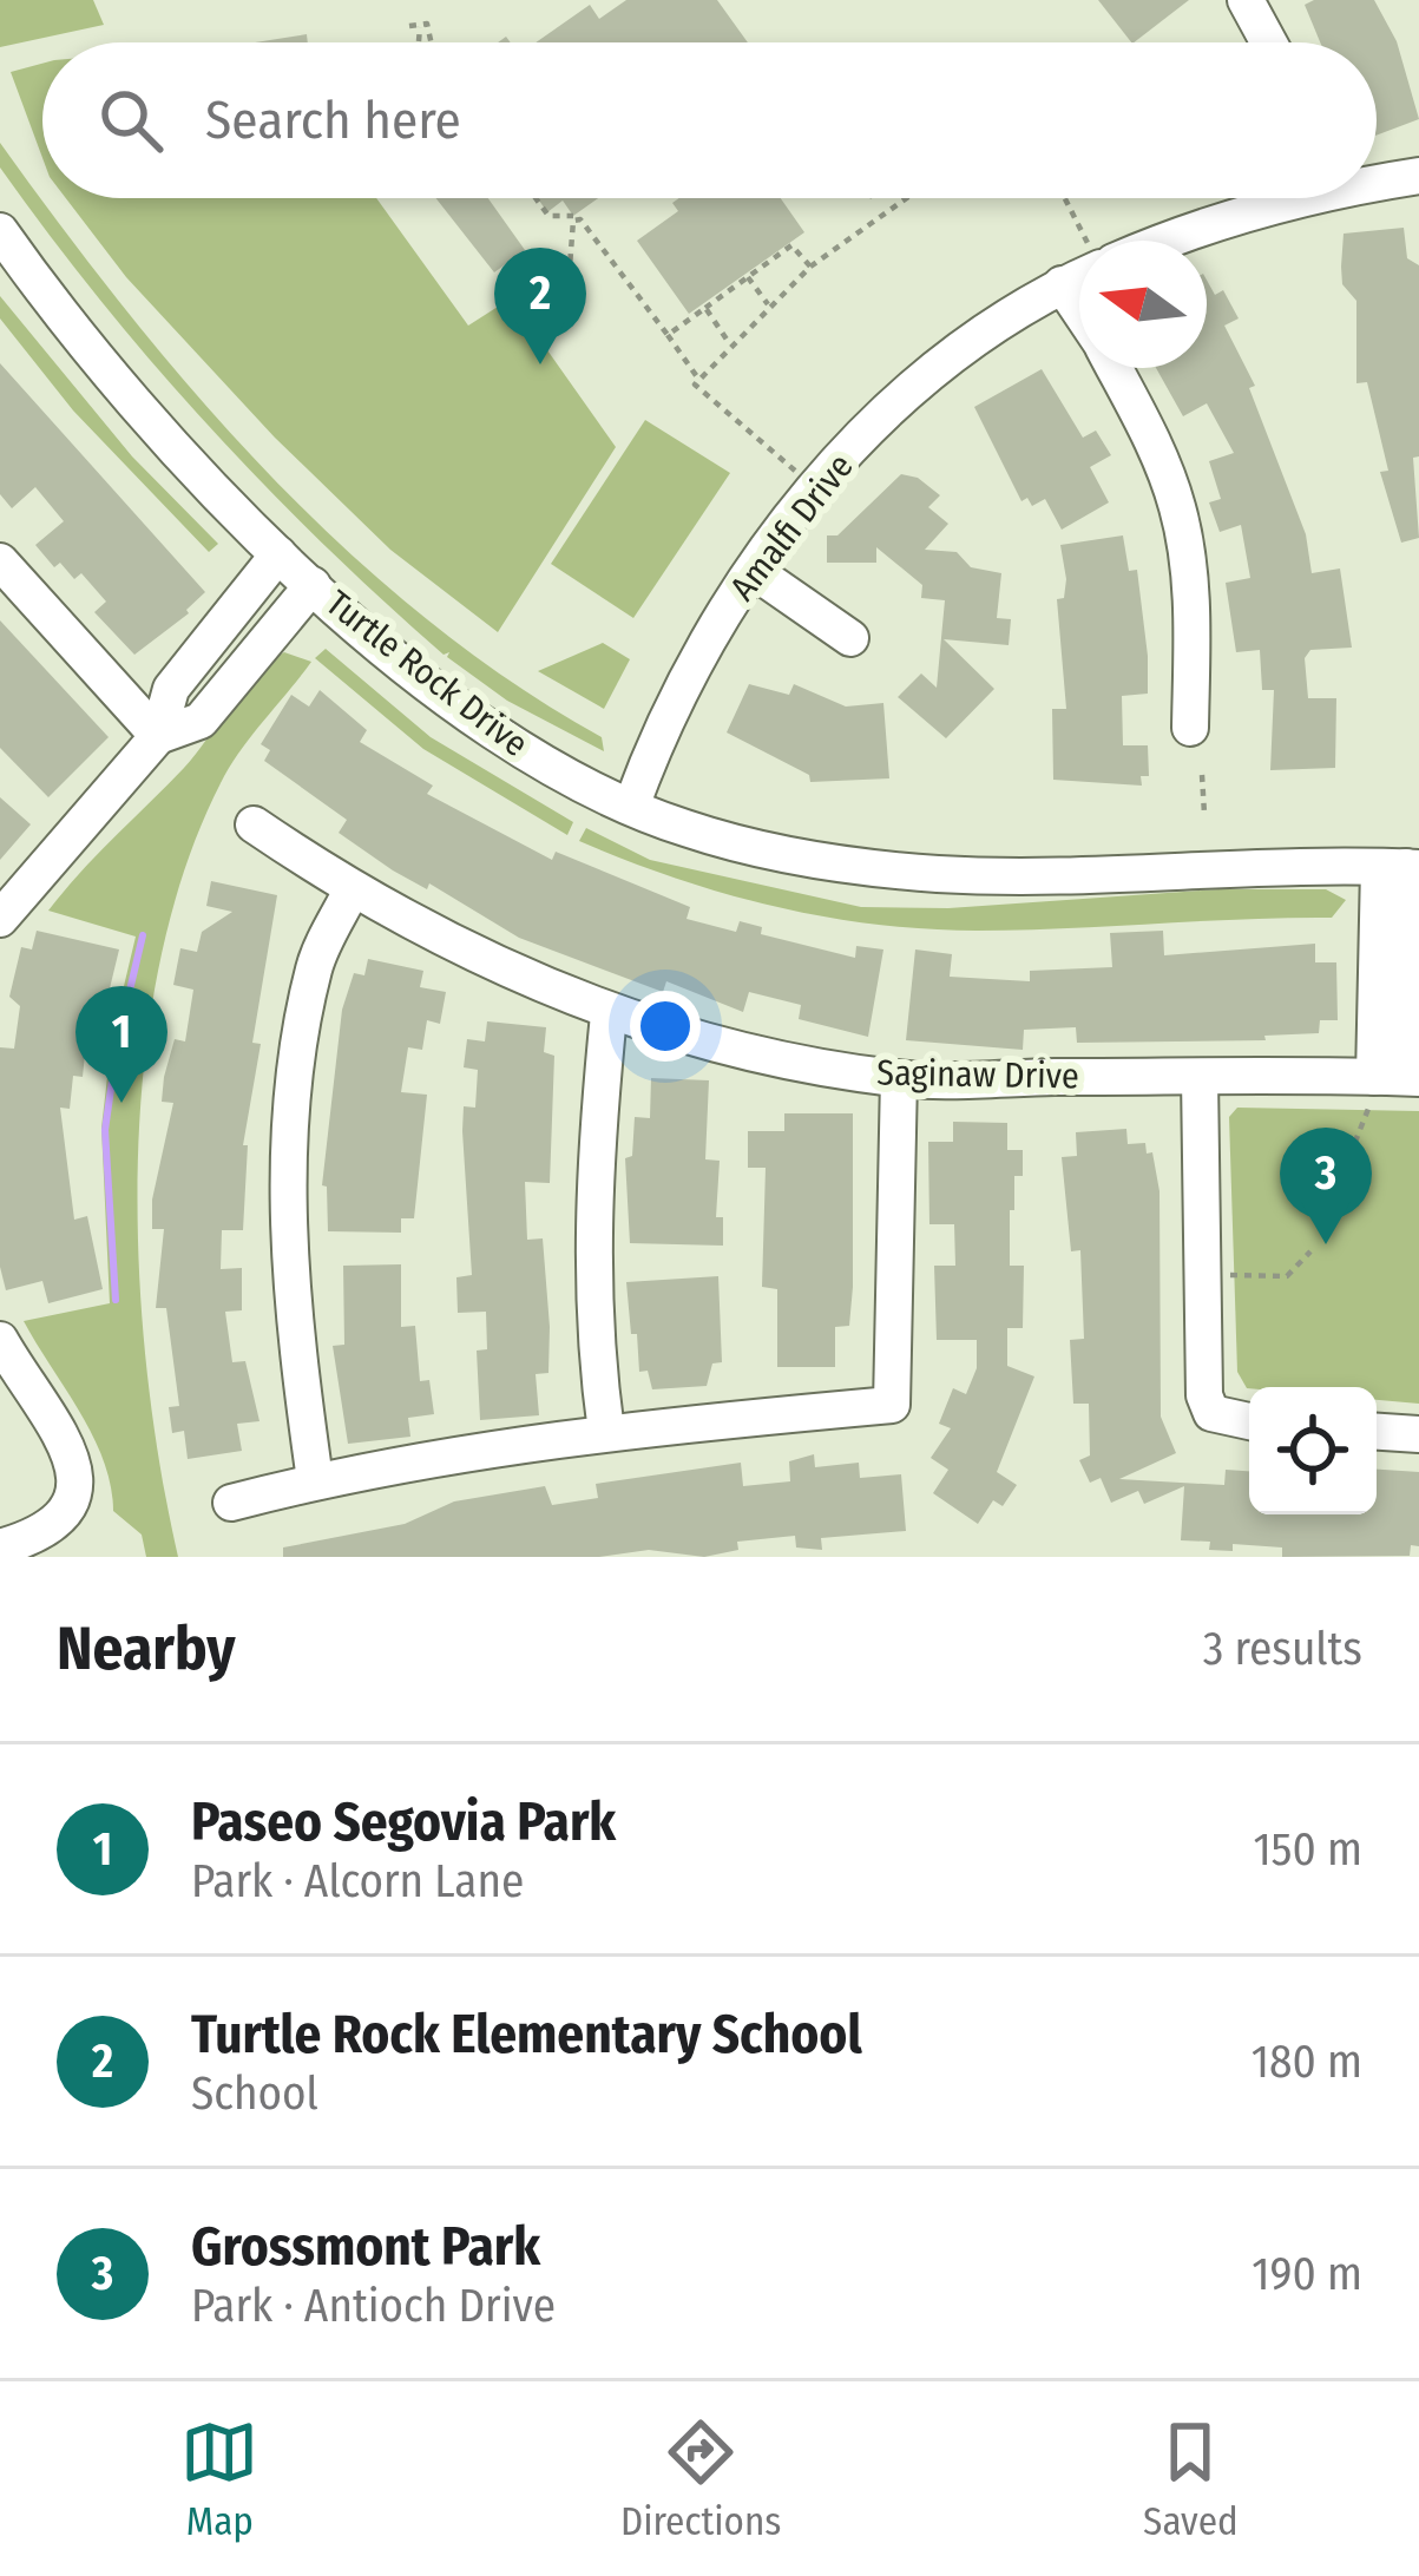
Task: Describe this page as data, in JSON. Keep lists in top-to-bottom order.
{
  "streets": {
    "street": ["Amalfi Drive", "Turtle Rock Drive", "Saginaw Drive"]
  },
  "crossings": [
    ["Amalfi Drive", "Turtle Rock Drive"]
  ],
  "north": "left",
  "page": {
    "search": "Search here",
    "pins": ["2", "1", "3"],
    "heading": ["Nearby", "3 results"],
    "list": [
      {
        "mark": "1",
        "name": "Paseo Segovia Park",
        "note": "Park · Alcorn Lane",
        "value": "150 m"
      },
      {
        "mark": "2",
        "name": "Turtle Rock Elementary School",
        "note": "School",
        "value": "180 m"
      },
      {
        "mark": "3",
        "name": "Grossmont Park",
        "note": "Park · Antioch Drive",
        "value": "190 m"
      }
    ],
    "nav": ["Map", "Directions", "Saved"]
  }
}
